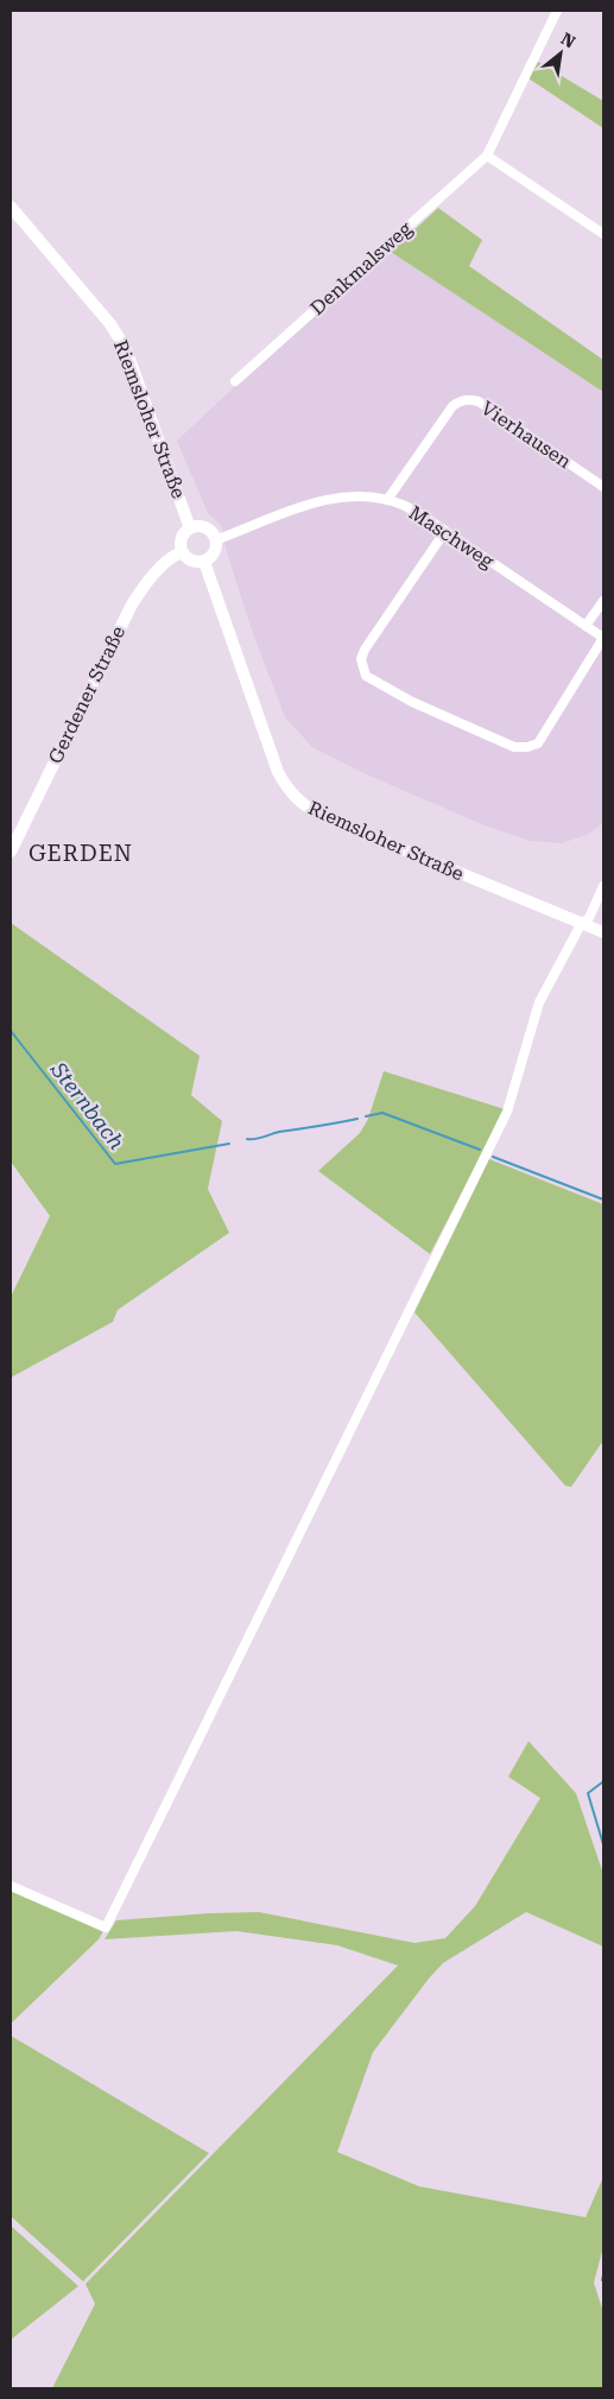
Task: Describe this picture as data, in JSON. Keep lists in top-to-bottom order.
{
  "streets": {
    "main road": ["Riemsloher Straße", "Gerdener Straße"],
    "street": ["Denkmalsweg", "Vierhausen", "Maschweg"]
  },
  "crossings": [
    ["Riemsloher Straße", "Maschweg"],
    ["Riemsloher Straße", "Gerdener Straße"],
    ["Vierhausen", "Maschweg"],
    ["Maschweg", "Gerdener Straße"]
  ],
  "districts": ["GERDEN"],
  "water": ["Sternbach"],
  "north": "top right"
}
